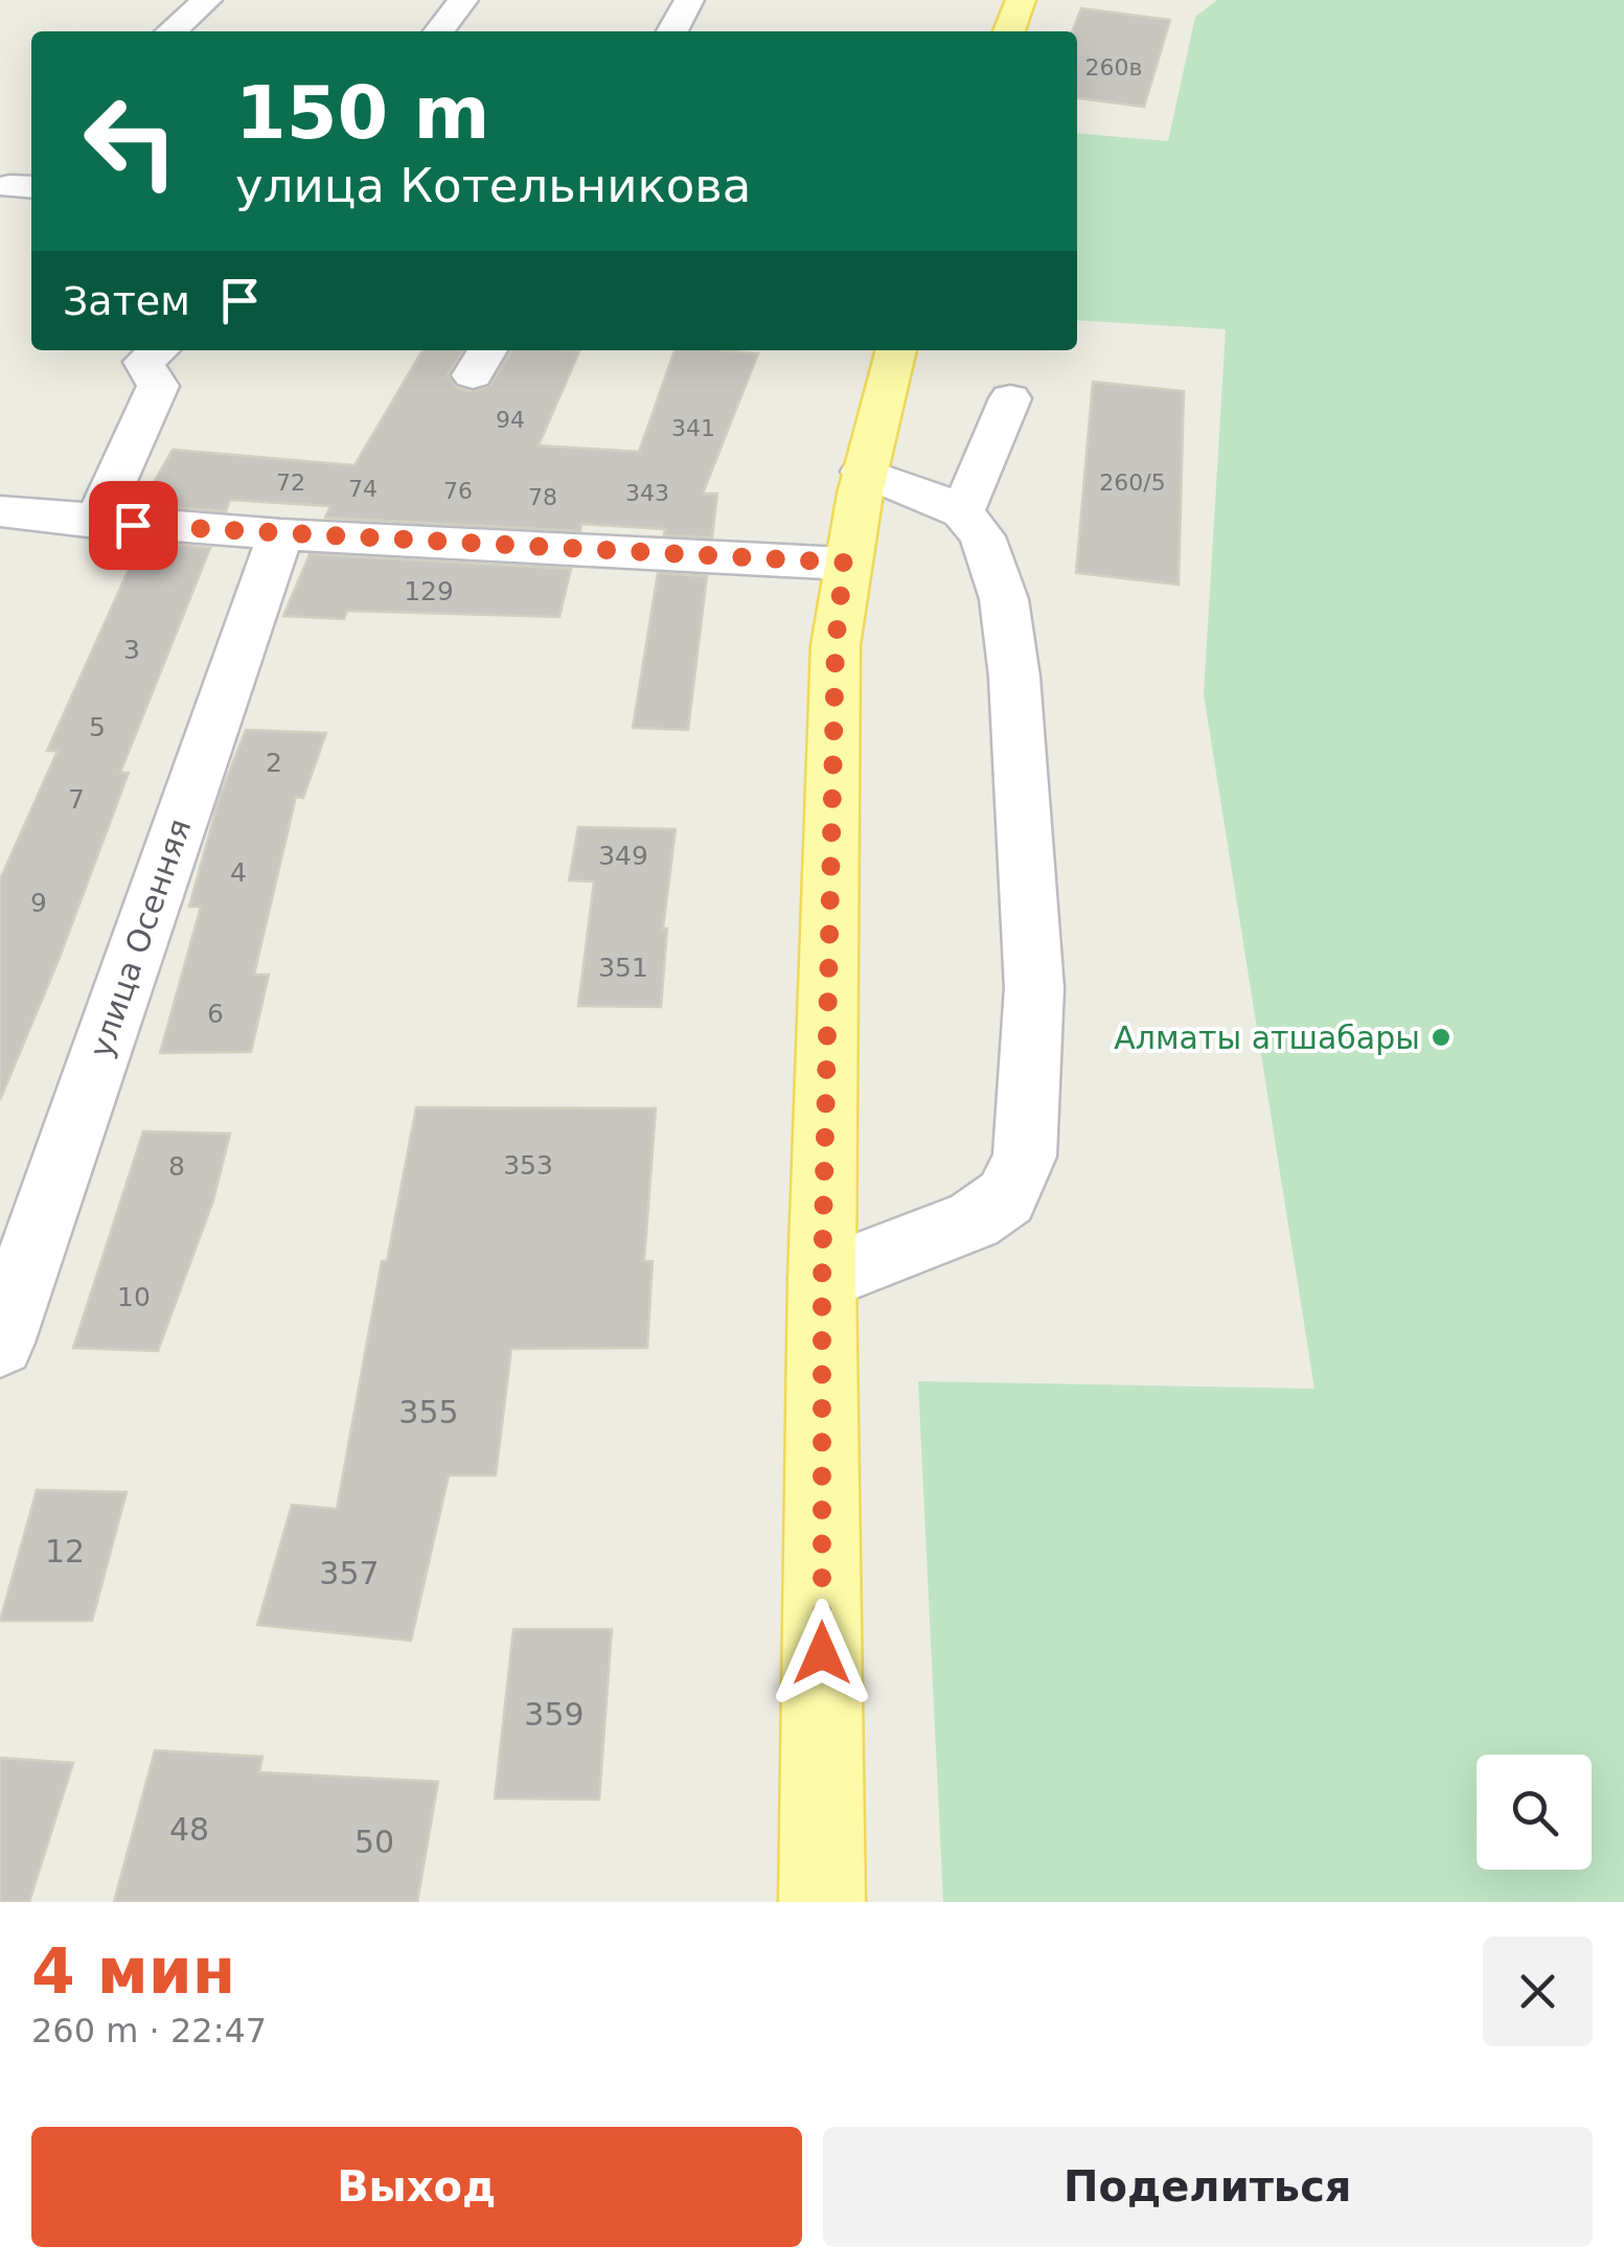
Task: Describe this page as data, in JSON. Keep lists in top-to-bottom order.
{
  "streets": {
    "street": ["улица Осенняя"]
  },
  "places": ["Алматы атшабары"],
  "house_numbers": [
    "260в",
    "94",
    "341",
    "72",
    "260/5",
    "74",
    "76",
    "343",
    "78",
    "129",
    "3",
    "5",
    "2",
    "7",
    "349",
    "4",
    "9",
    "351",
    "6",
    "353",
    "8",
    "10",
    "355",
    "12",
    "357",
    "359",
    "48",
    "50"
  ],
  "page": {
    "turn": ["150 m", "улица Котельникова"],
    "then": "Затем",
    "heading": ["4 мин", "260 m · 22:47"],
    "buttons": ["Выход", "Поделиться"]
  }
}
